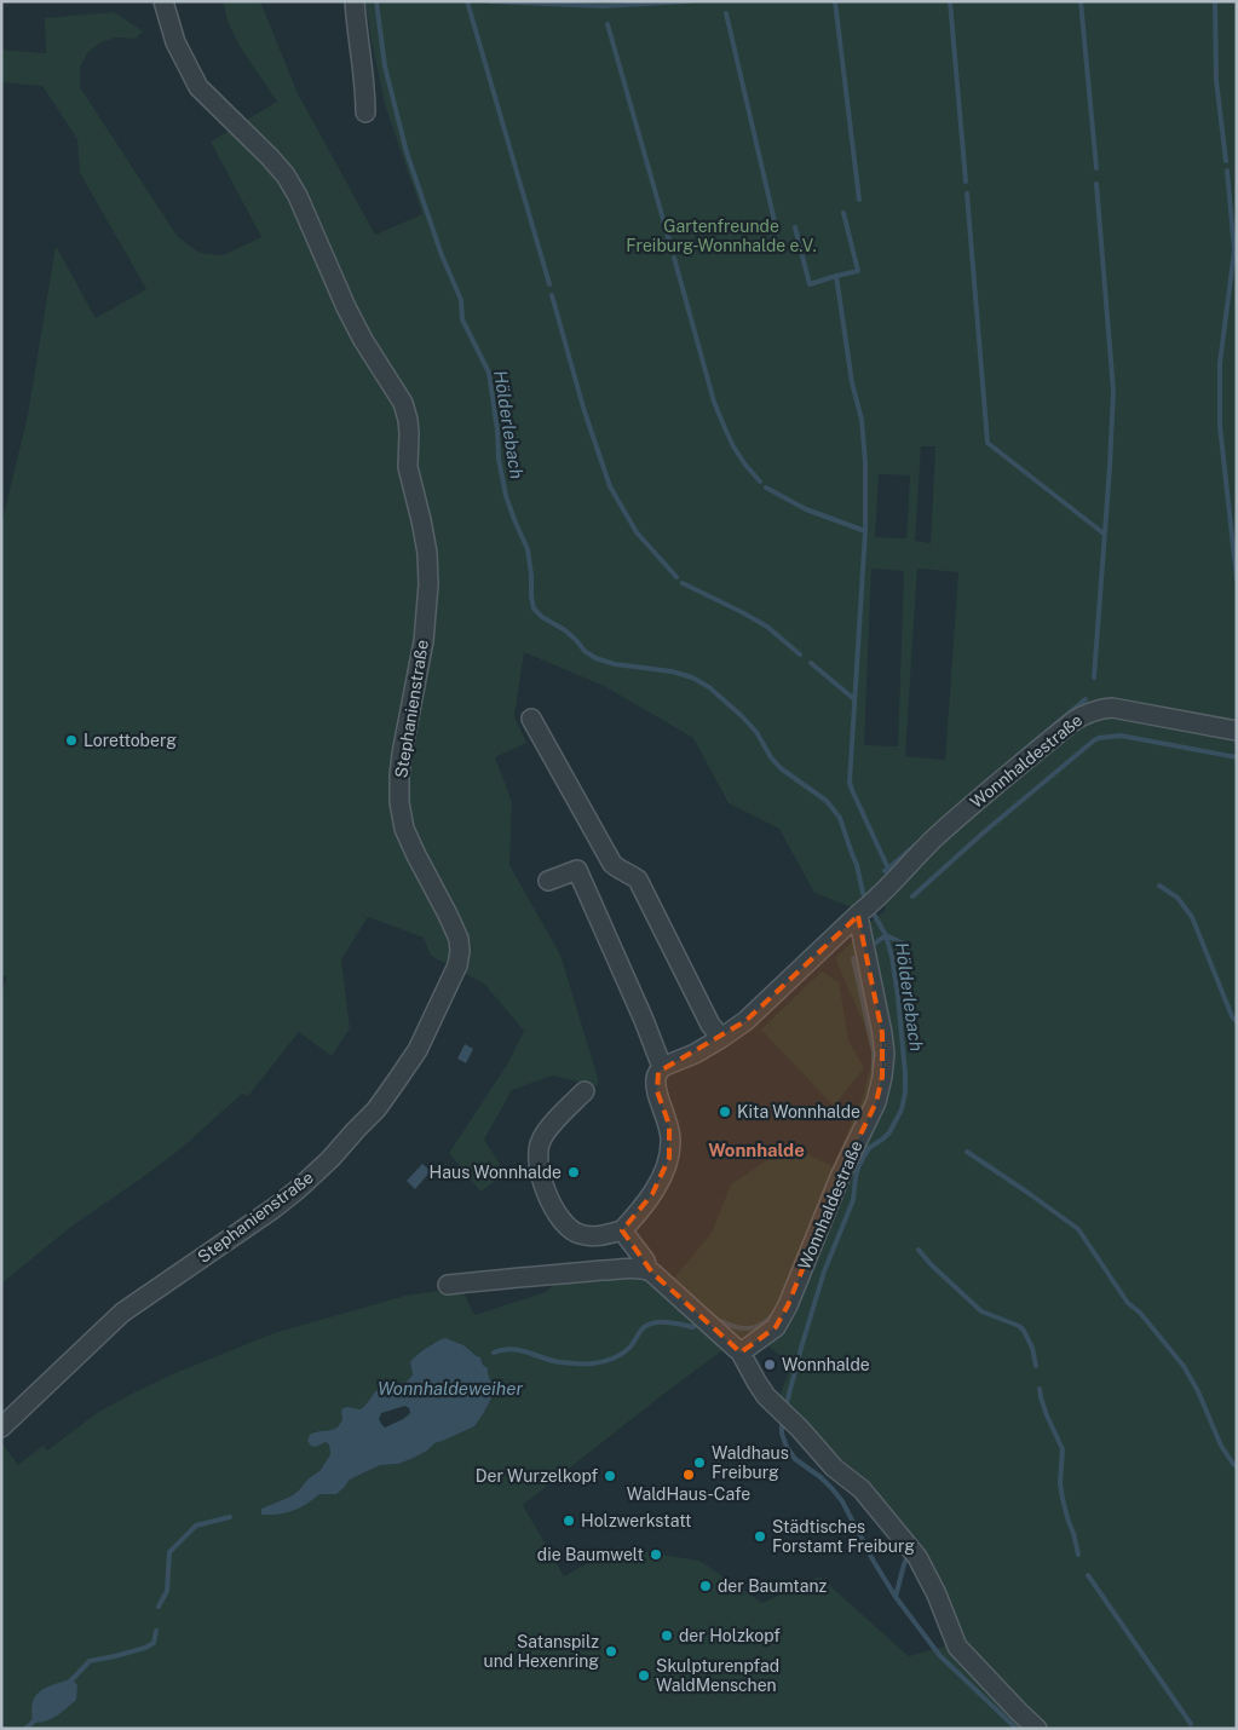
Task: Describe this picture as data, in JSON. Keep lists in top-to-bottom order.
{
  "streets": {
    "street": ["Stephanienstraße", "Wonnhaldestraße"]
  },
  "districts": ["Wonnhalde"],
  "water": ["Hölderlebach", "Wonnhaldeweiher"],
  "parks": ["Gartenfreunde Freiburg-Wonnhalde e.V."],
  "places": [
    "Lorettoberg",
    "Kita Wonnhalde",
    "Haus Wonnhalde",
    "Wonnhalde",
    "Waldhaus Freiburg",
    "WaldHaus-Cafe",
    "Der Wurzelkopf",
    "Holzwerkstatt",
    "Städtisches Forstamt Freiburg",
    "die Baumwelt",
    "der Baumtanz",
    "der Holzkopf",
    "Satanspilz und Hexenring",
    "Skulpturenpfad WaldMenschen"
  ]
}
